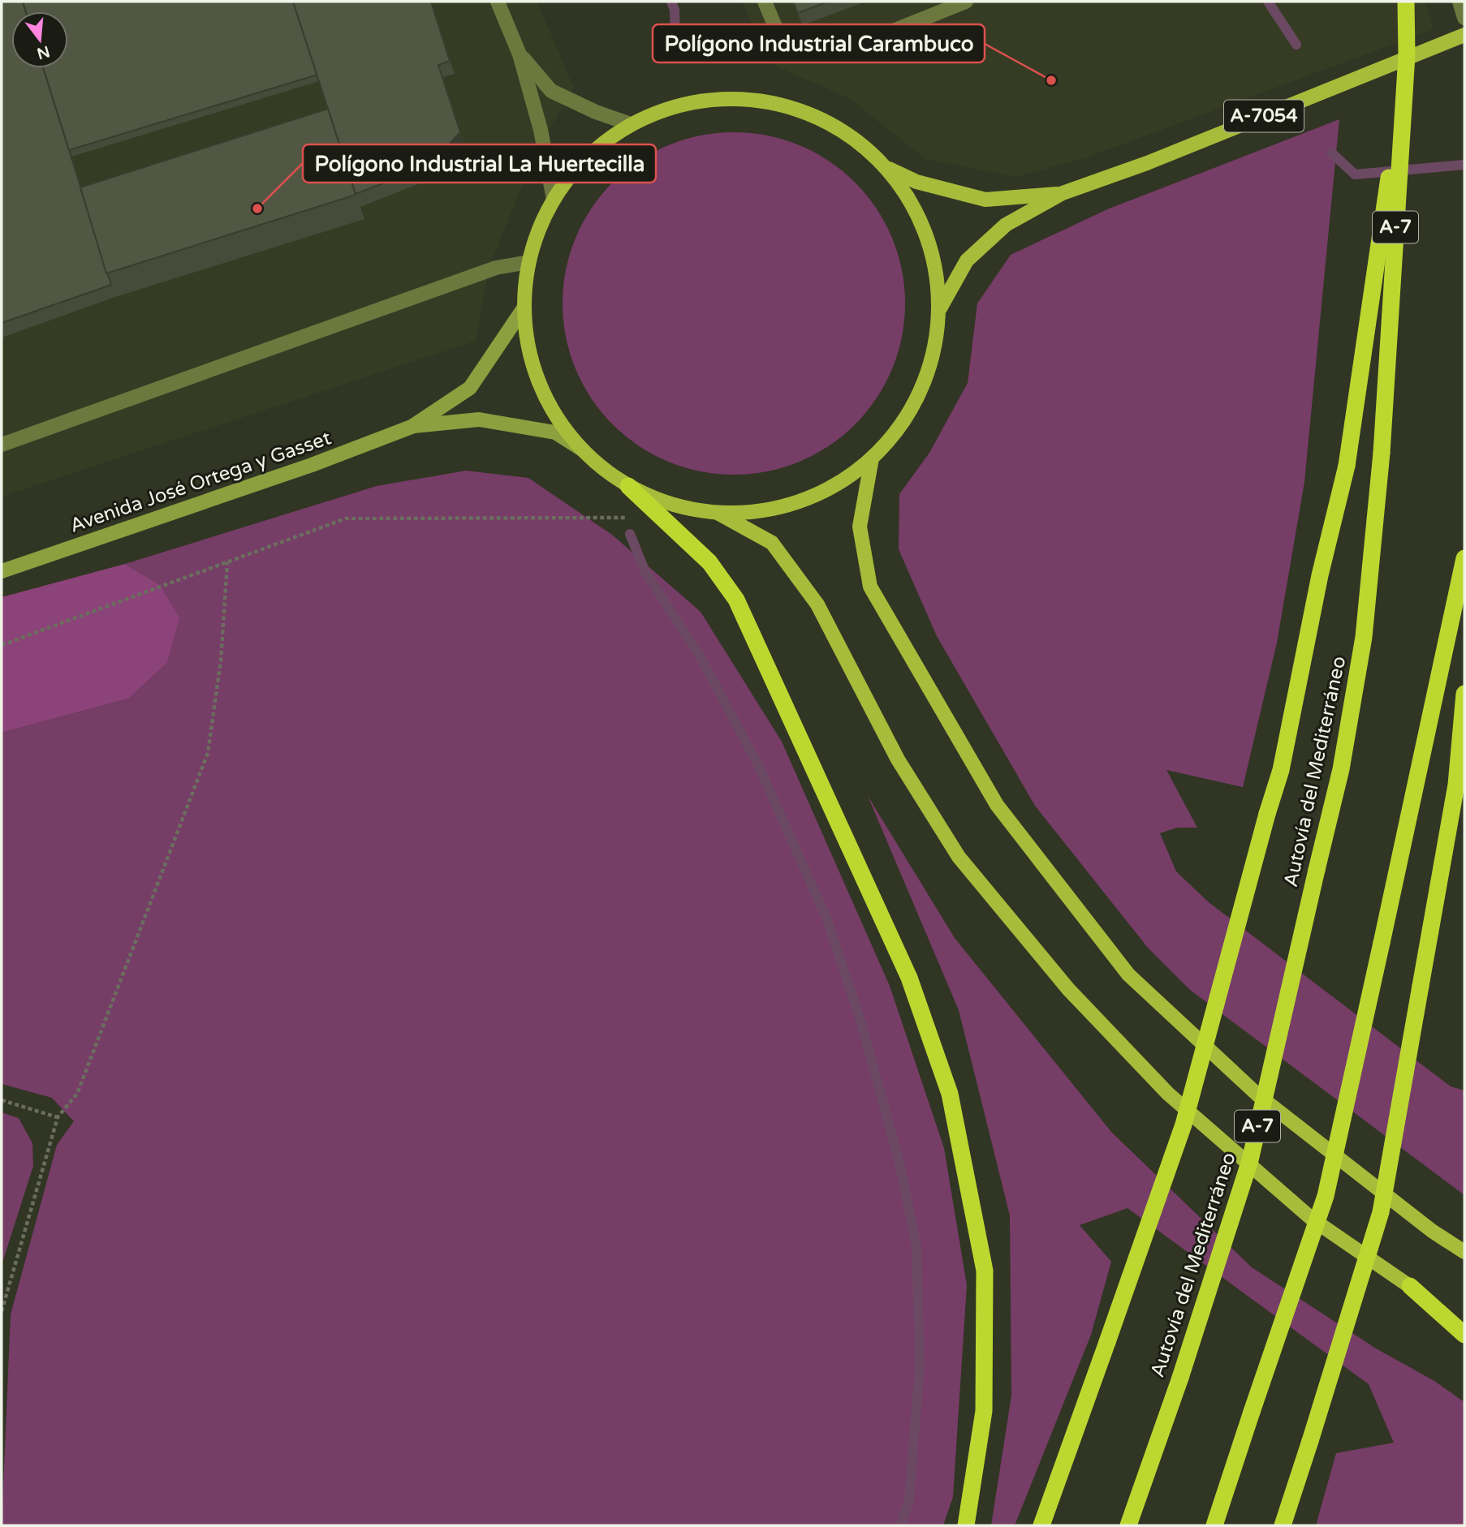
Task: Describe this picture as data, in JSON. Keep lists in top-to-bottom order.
{
  "streets": {
    "highway": ["A-7", "Autovía del Mediterráneo"],
    "main road": ["A-7054", "Avenida José Ortega y Gasset"]
  },
  "places": ["Polígono Industrial Carambuco", "Polígono Industrial La Huertecilla"],
  "north": "bottom"
}
